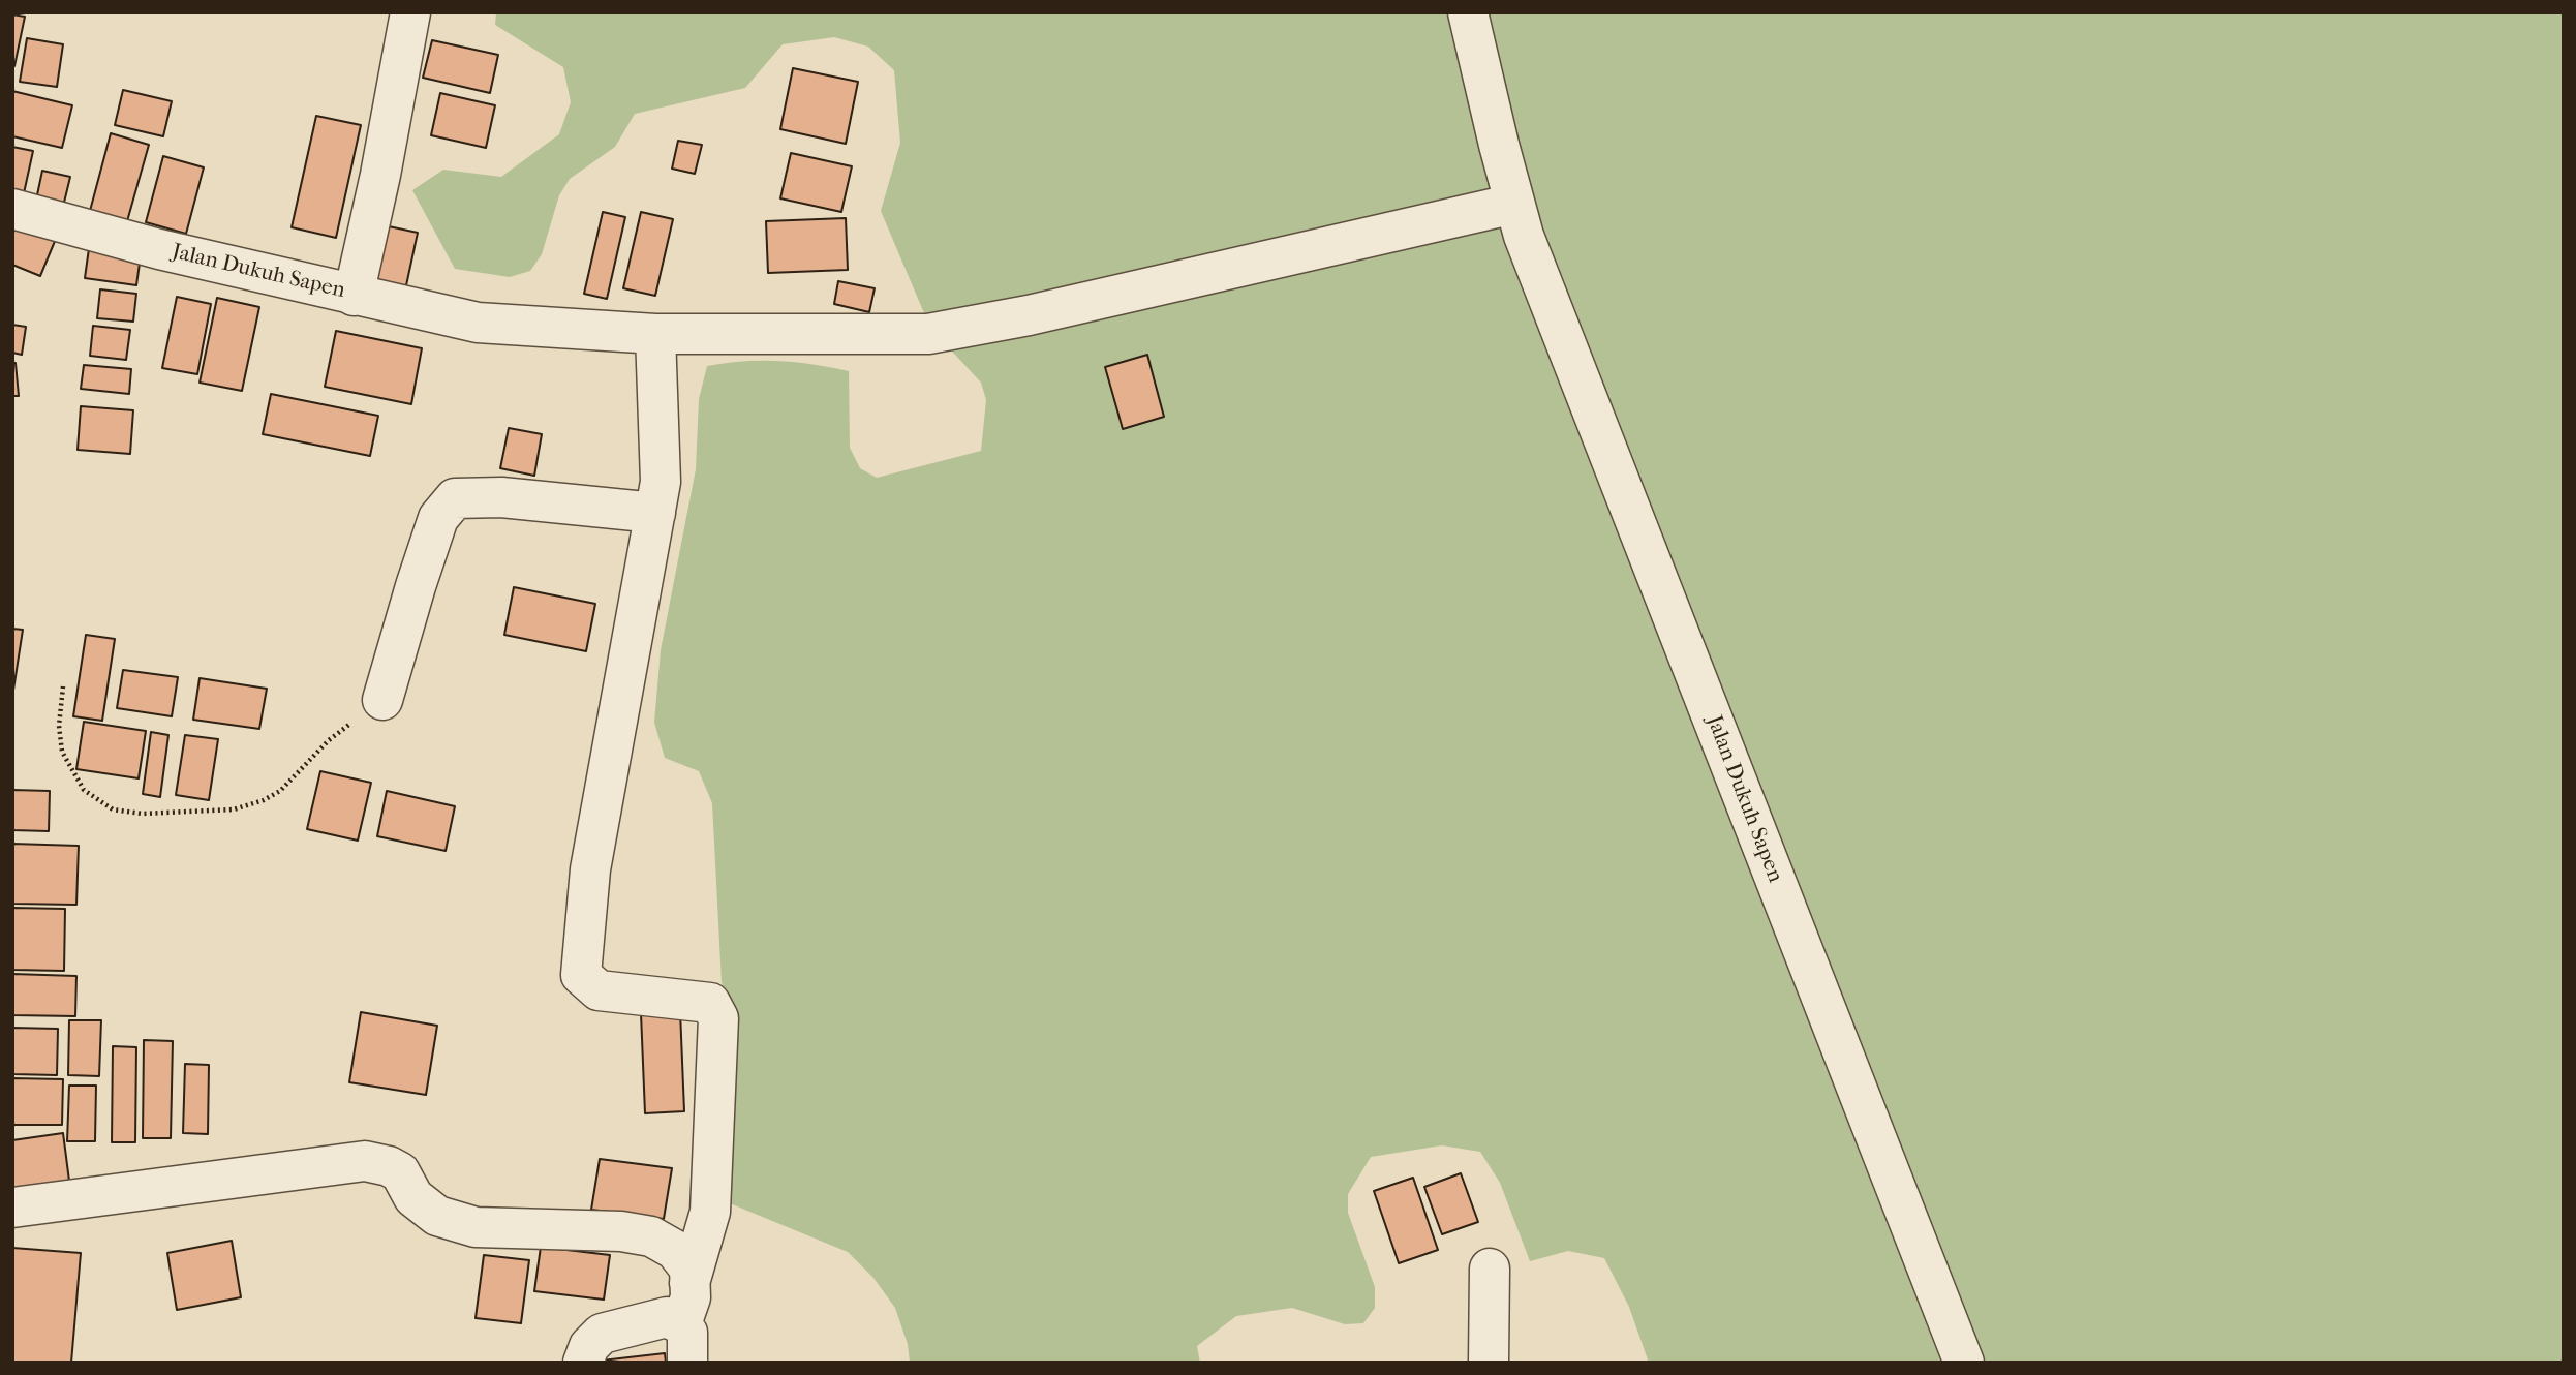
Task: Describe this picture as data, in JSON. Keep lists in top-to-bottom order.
{
  "streets": {
    "street": ["Jalan Dukuh Sapen"]
  }
}
